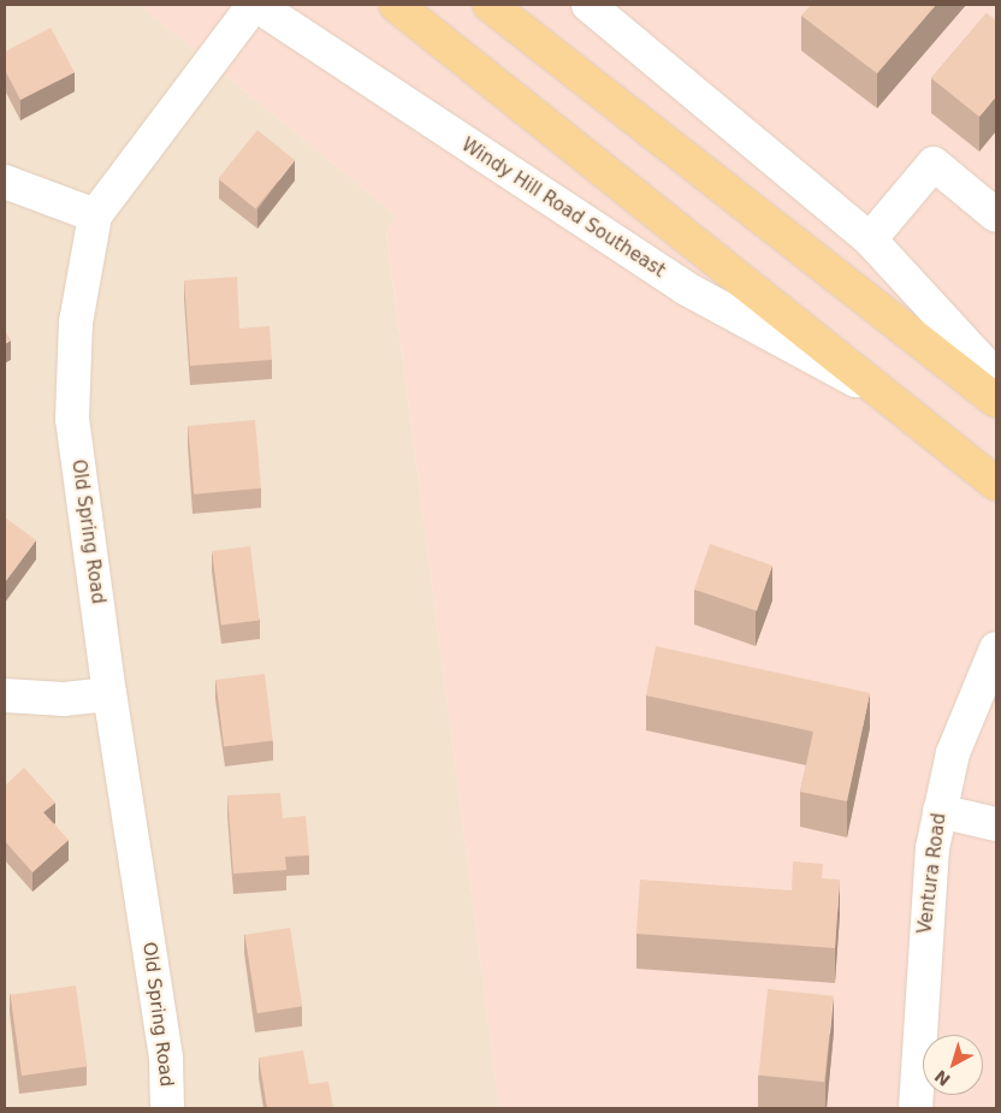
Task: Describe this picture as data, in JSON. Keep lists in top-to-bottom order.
{
  "streets": {
    "main road": ["Windy Hill Road Southeast"],
    "street": ["Old Spring Road", "Ventura Road"]
  },
  "crossings": [
    ["Windy Hill Road Southeast", "Old Spring Road"]
  ],
  "north": "bottom left"
}
